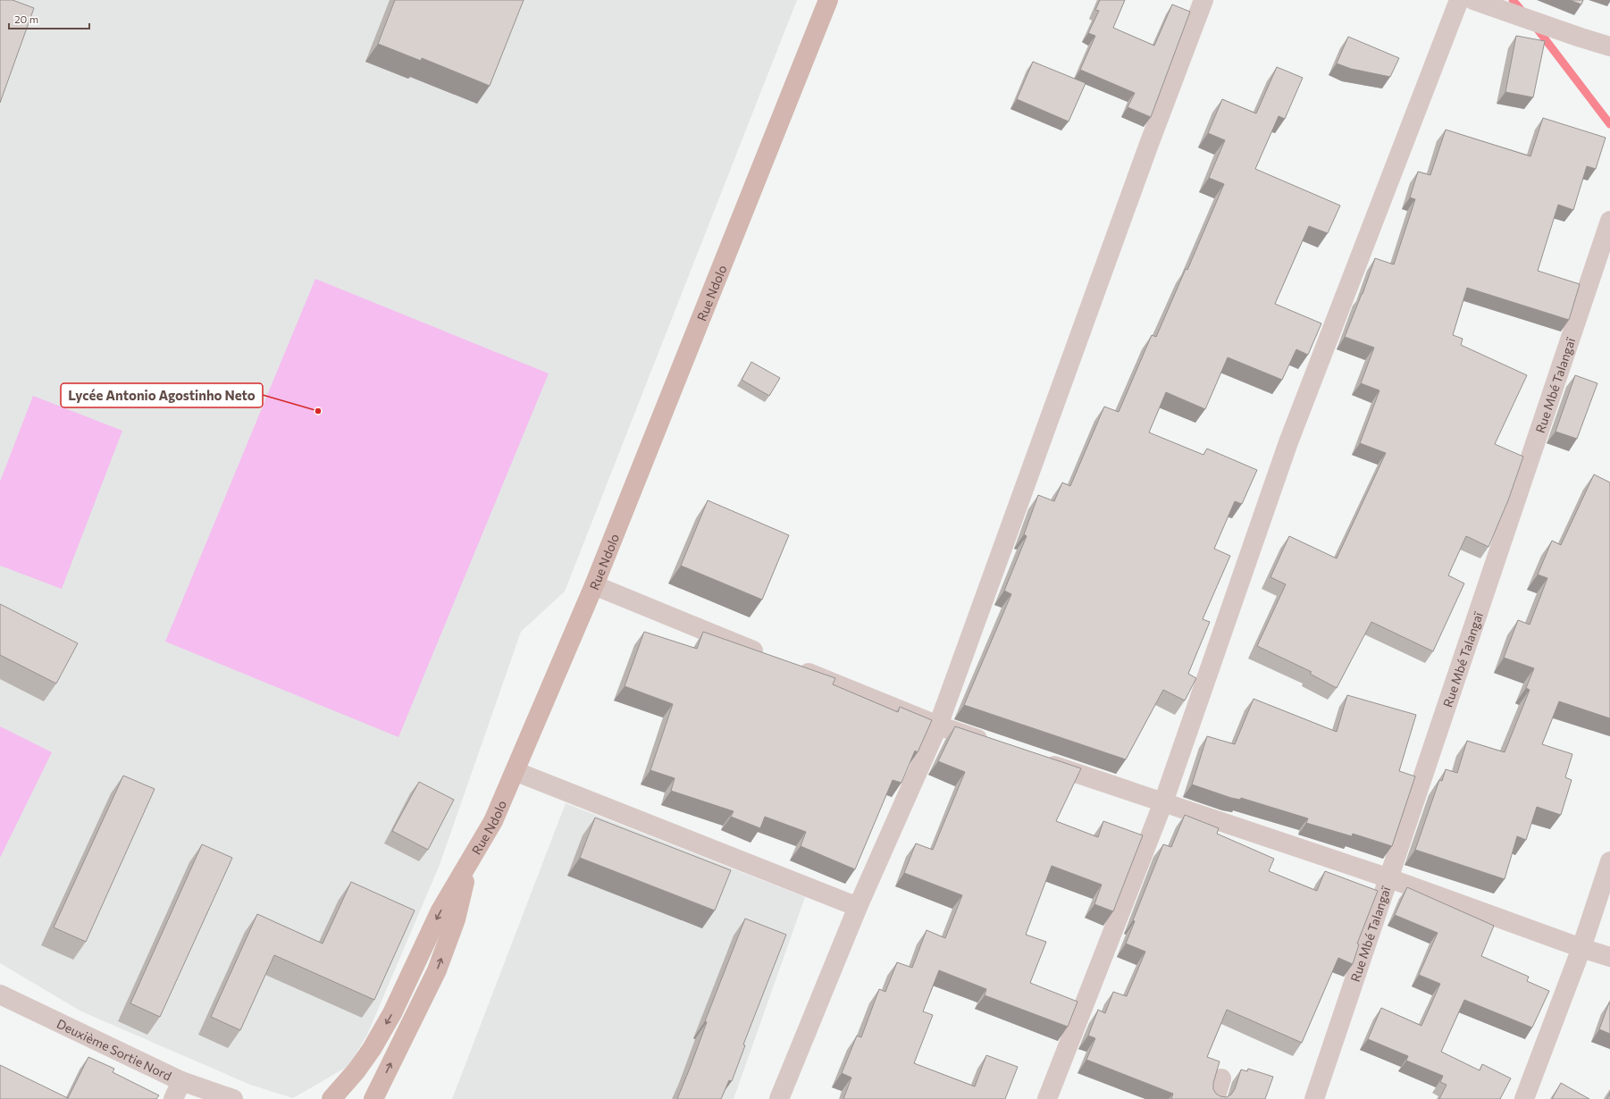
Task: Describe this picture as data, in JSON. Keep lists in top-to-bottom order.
{
  "streets": {
    "main road": ["Rue Ndolo"],
    "street": ["Rue Mbé Talangaï", "Deuxième Sortie Nord"]
  },
  "places": ["Lycée Antonio Agostinho Neto"],
  "scale_bar": "20 m"
}
